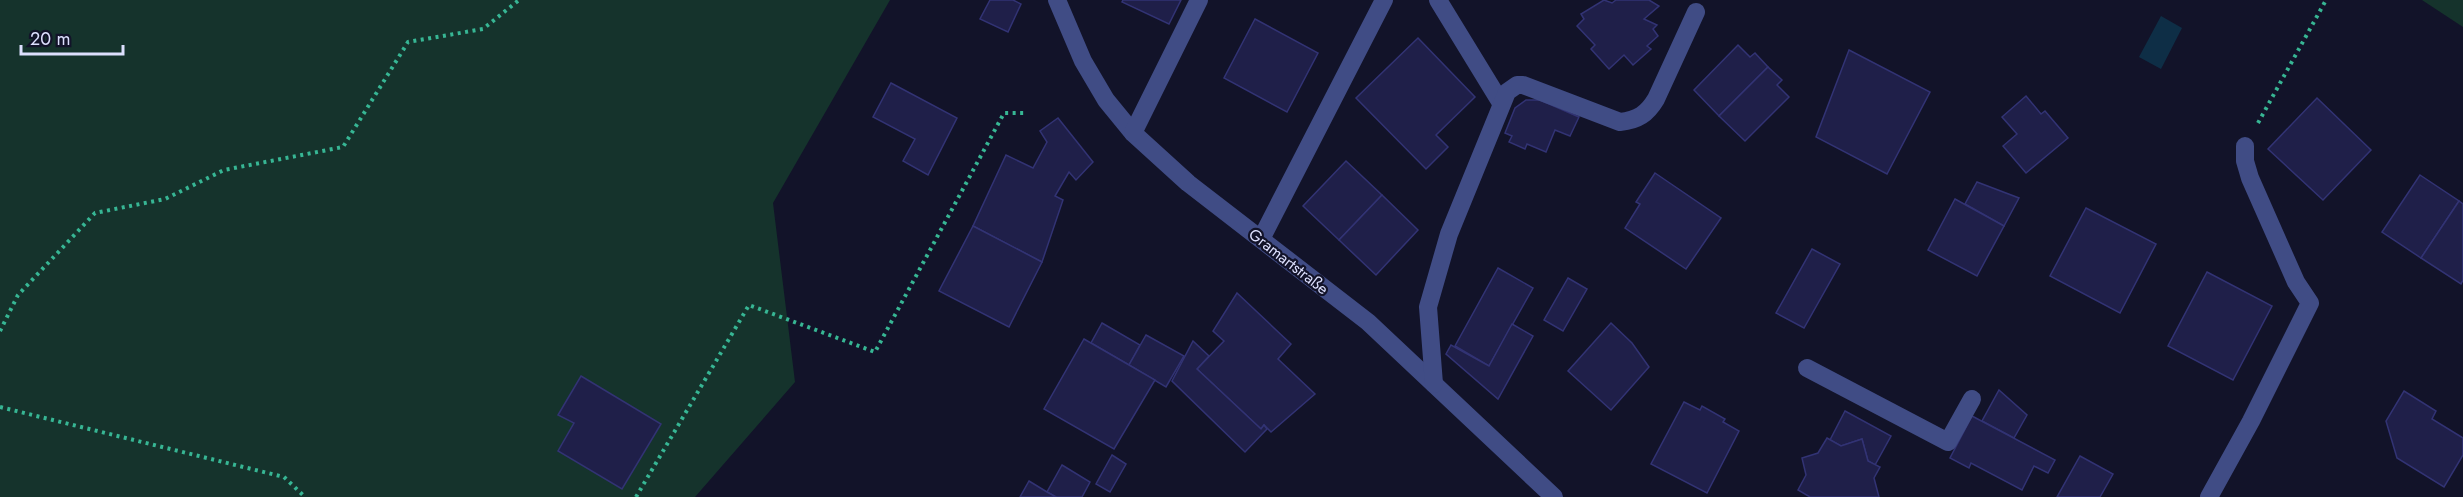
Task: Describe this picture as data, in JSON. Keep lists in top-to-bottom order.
{
  "streets": {
    "street": ["Gramartstraße"]
  },
  "scale_bar": "20 m"
}
